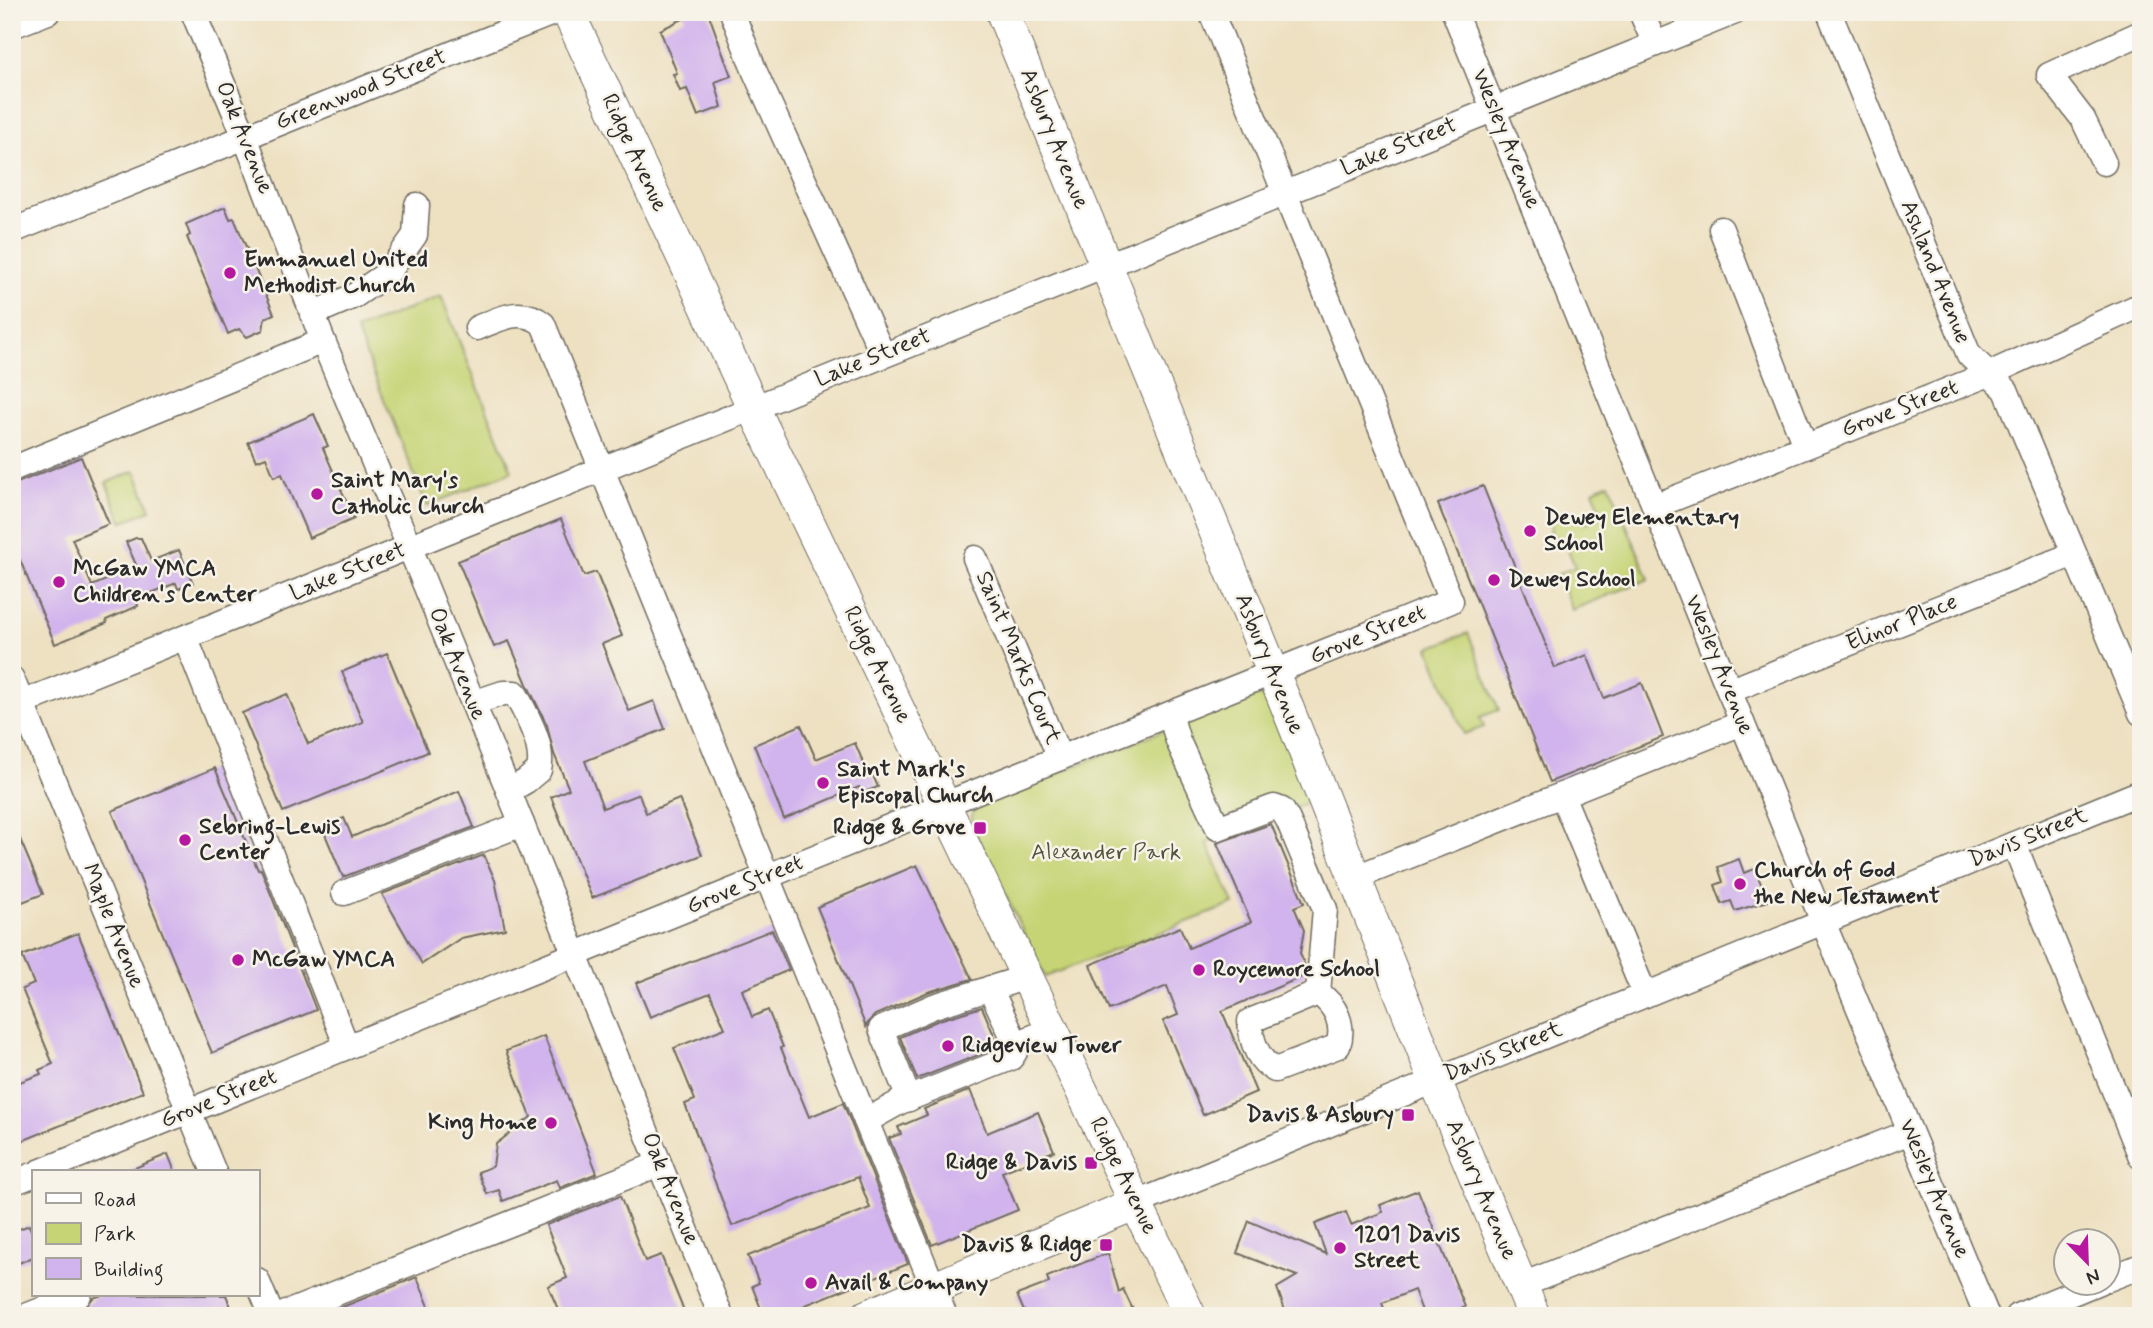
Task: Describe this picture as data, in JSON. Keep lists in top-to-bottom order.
{
  "streets": {
    "main road": ["Asbury Avenue", "Ridge Avenue", "Davis Street"],
    "street": [
      "Greenwood Street",
      "Oak Avenue",
      "Wesley Avenue",
      "Lake Street",
      "Ashland Avenue",
      "Grove Street",
      "Elinor Place",
      "Saint Marks Court",
      "Maple Avenue"
    ]
  },
  "crossings": [
    ["Greenwood Street", "Oak Avenue"],
    ["Oak Avenue", "Lake Street"],
    ["Oak Avenue", "Grove Street"],
    ["Asbury Avenue", "Lake Street"],
    ["Asbury Avenue", "Grove Street"],
    ["Asbury Avenue", "Davis Street"],
    ["Wesley Avenue", "Lake Street"],
    ["Wesley Avenue", "Grove Street"],
    ["Wesley Avenue", "Elinor Place"],
    ["Wesley Avenue", "Davis Street"],
    ["Lake Street", "Ridge Avenue"],
    ["Lake Street", "Grove Street"],
    ["Lake Street", "Maple Avenue"],
    ["Ridge Avenue", "Grove Street"],
    ["Ridge Avenue", "Davis Street"],
    ["Ashland Avenue", "Grove Street"],
    ["Ashland Avenue", "Elinor Place"],
    ["Grove Street", "Saint Marks Court"],
    ["Grove Street", "Maple Avenue"]
  ],
  "parks": ["Alexander Park"],
  "places": {
    "other": [
      "Emmanuel United Methodist Church",
      "Saint Mary's Catholic Church",
      "Dewey Elementary School",
      "Dewey School",
      "McGaw YMCA Children's Center",
      "Saint Mark's Episcopal Church",
      "Sebring-Lewis Center",
      "Church of God the New Testament",
      "McGaw YMCA",
      "Roycemore School",
      "Ridgeview Tower",
      "King Home",
      "1201 Davis Street",
      "Avail & Company"
    ],
    "transit": [
      "Ridge & Grove",
      "Davis & Asbury",
      "Ridge & Davis",
      "Davis & Ridge"
    ]
  },
  "legend": ["Road", "Park", "Building"],
  "north": "bottom right"
}
